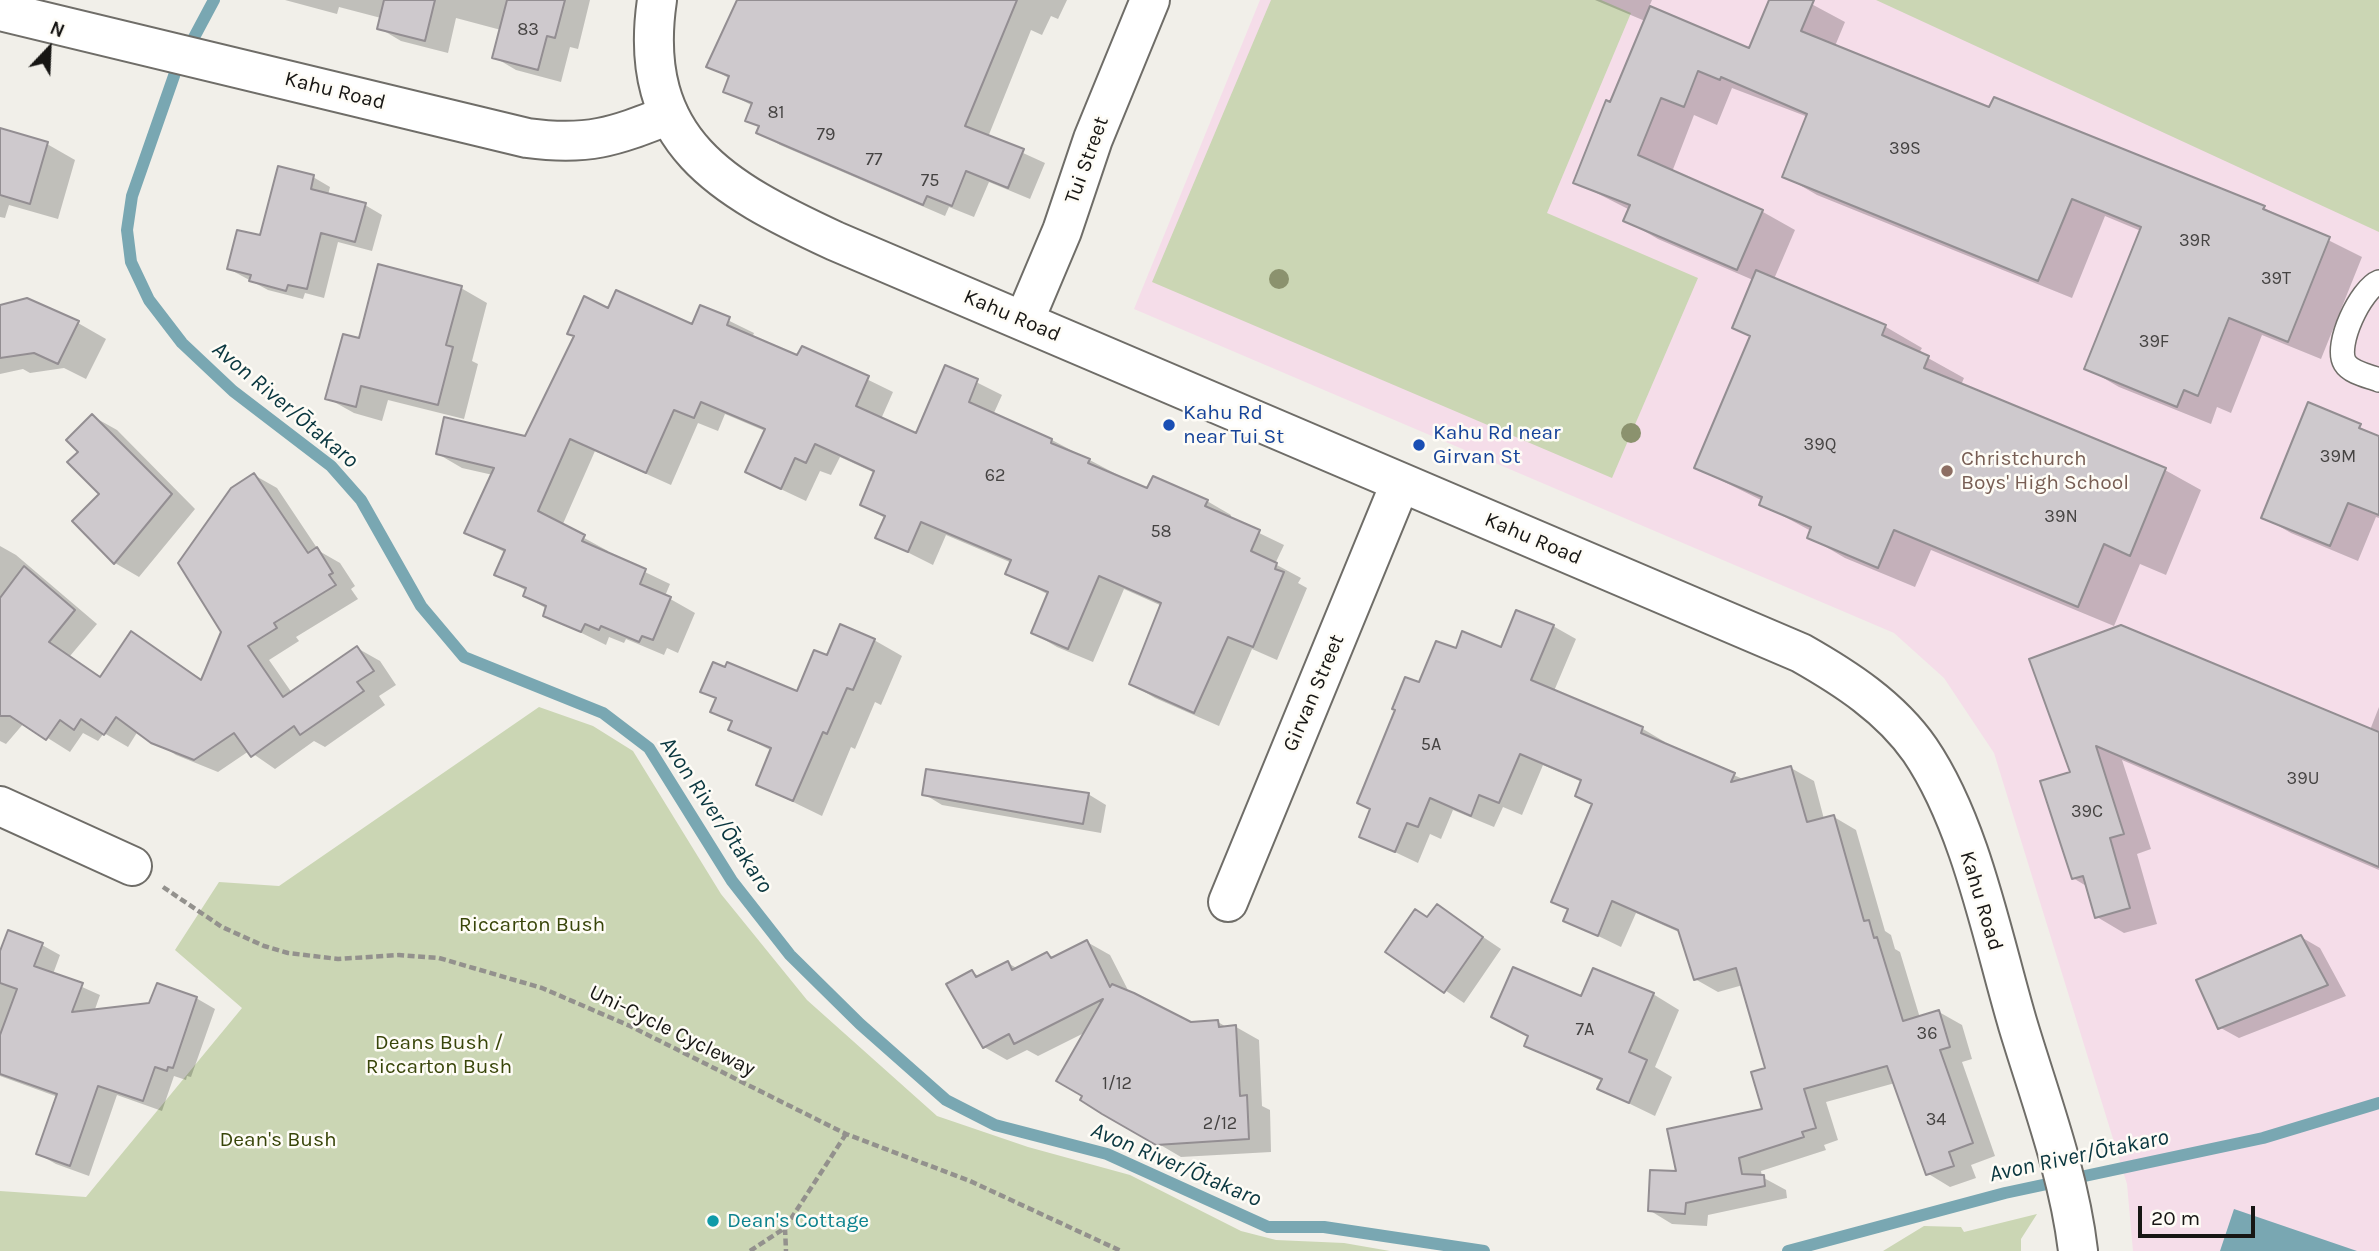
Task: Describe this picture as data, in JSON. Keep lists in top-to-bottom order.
{
  "streets": {
    "main road": ["Kahu Road", "Tui Street", "Girvan Street"],
    "path": ["Uni-Cycle Cycleway"]
  },
  "crossings": [
    ["Kahu Road", "Tui Street"],
    ["Kahu Road", "Girvan Street"]
  ],
  "water": ["Avon River/Ōtakaro"],
  "parks": ["Riccarton Bush", "Deans Bush / Riccarton Bush", "Dean's Bush"],
  "places": [
    "Kahu Rd near Tui St",
    "Kahu Rd near Girvan St",
    "Christchurch Boys' High School",
    "Dean's Cottage"
  ],
  "house_numbers": [
    "83",
    "81",
    "79",
    "39S",
    "77",
    "75",
    "39R",
    "39T",
    "39F",
    "39Q",
    "39M",
    "62",
    "39N",
    "58",
    "5A",
    "39U",
    "39C",
    "7A",
    "36",
    "1/12",
    "34",
    "2/12"
  ],
  "scale_bar": "20 m",
  "north": "top right"
}
